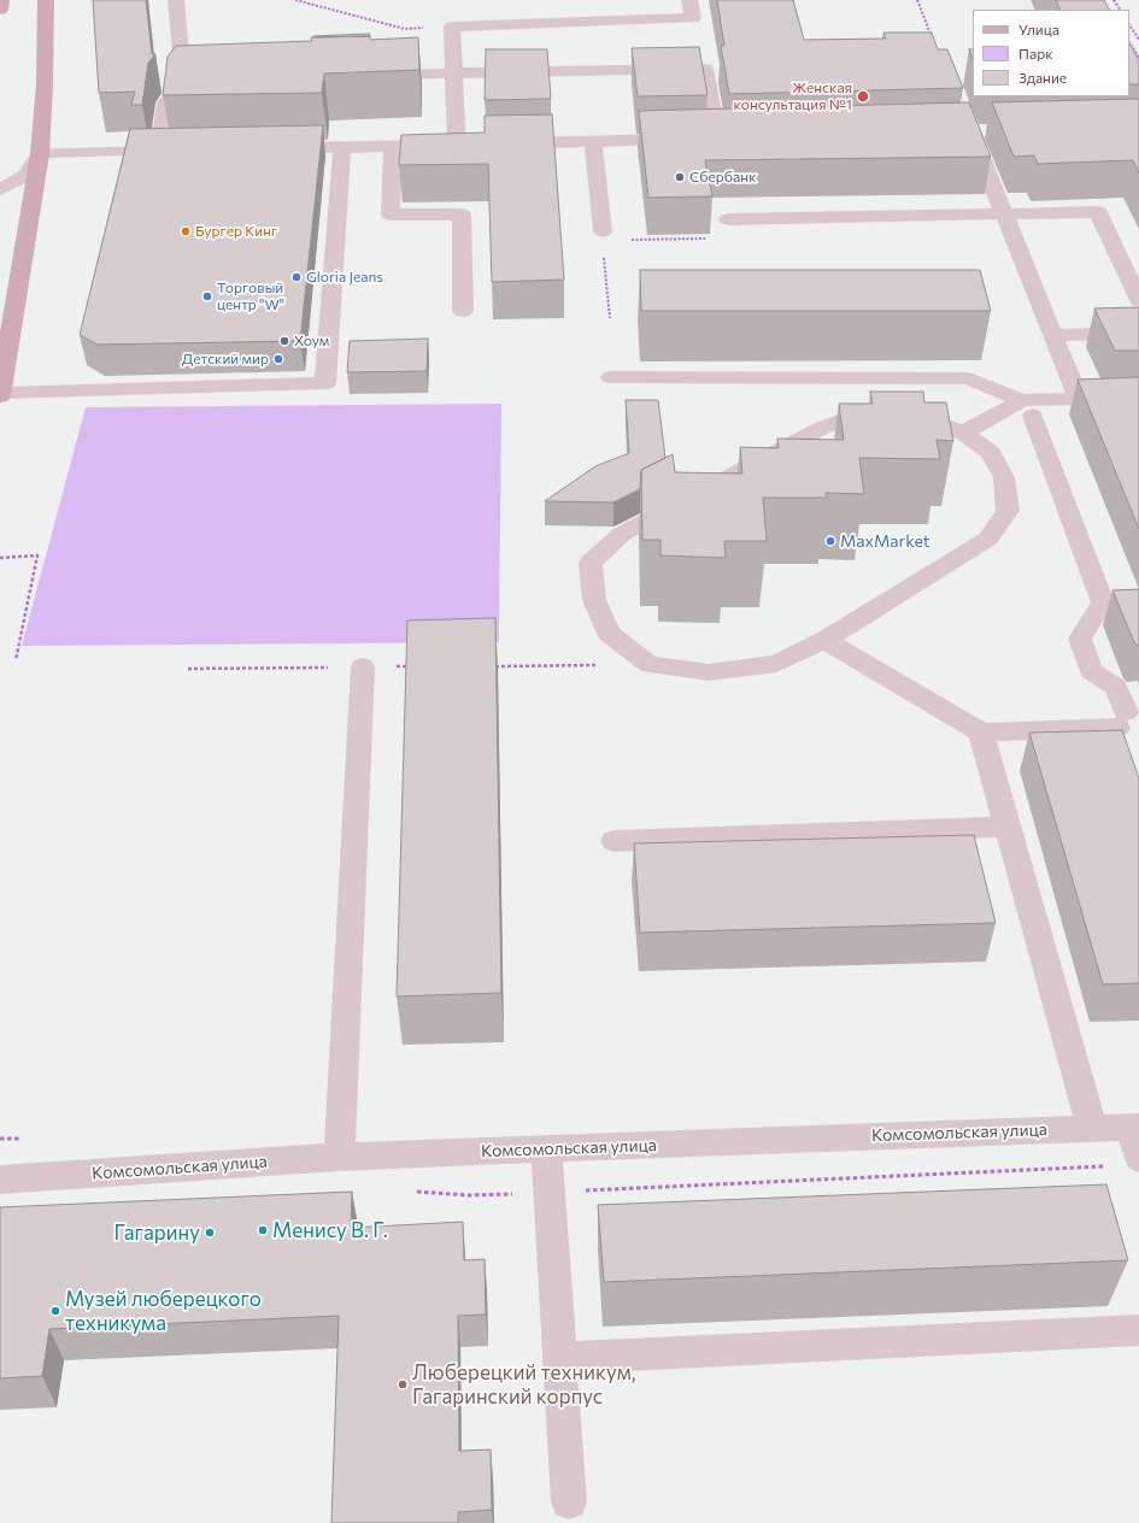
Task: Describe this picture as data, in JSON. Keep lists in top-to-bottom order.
{
  "streets": {
    "street": ["Комсомольская улица"]
  },
  "places": [
    "Женская консультация №1",
    "Сбербанк",
    "Бургер Кинг",
    "Gloria Jeans",
    "Торговый центр \"W\"",
    "Хоум",
    "Детский мир",
    "MaxMarket",
    "Менису В. Г.",
    "Гагарину",
    "Музей люберецкого техникума",
    "Люберецкий техникум, Гагаринский корпус"
  ],
  "legend": ["Улица", "Парк", "Здание"]
}
